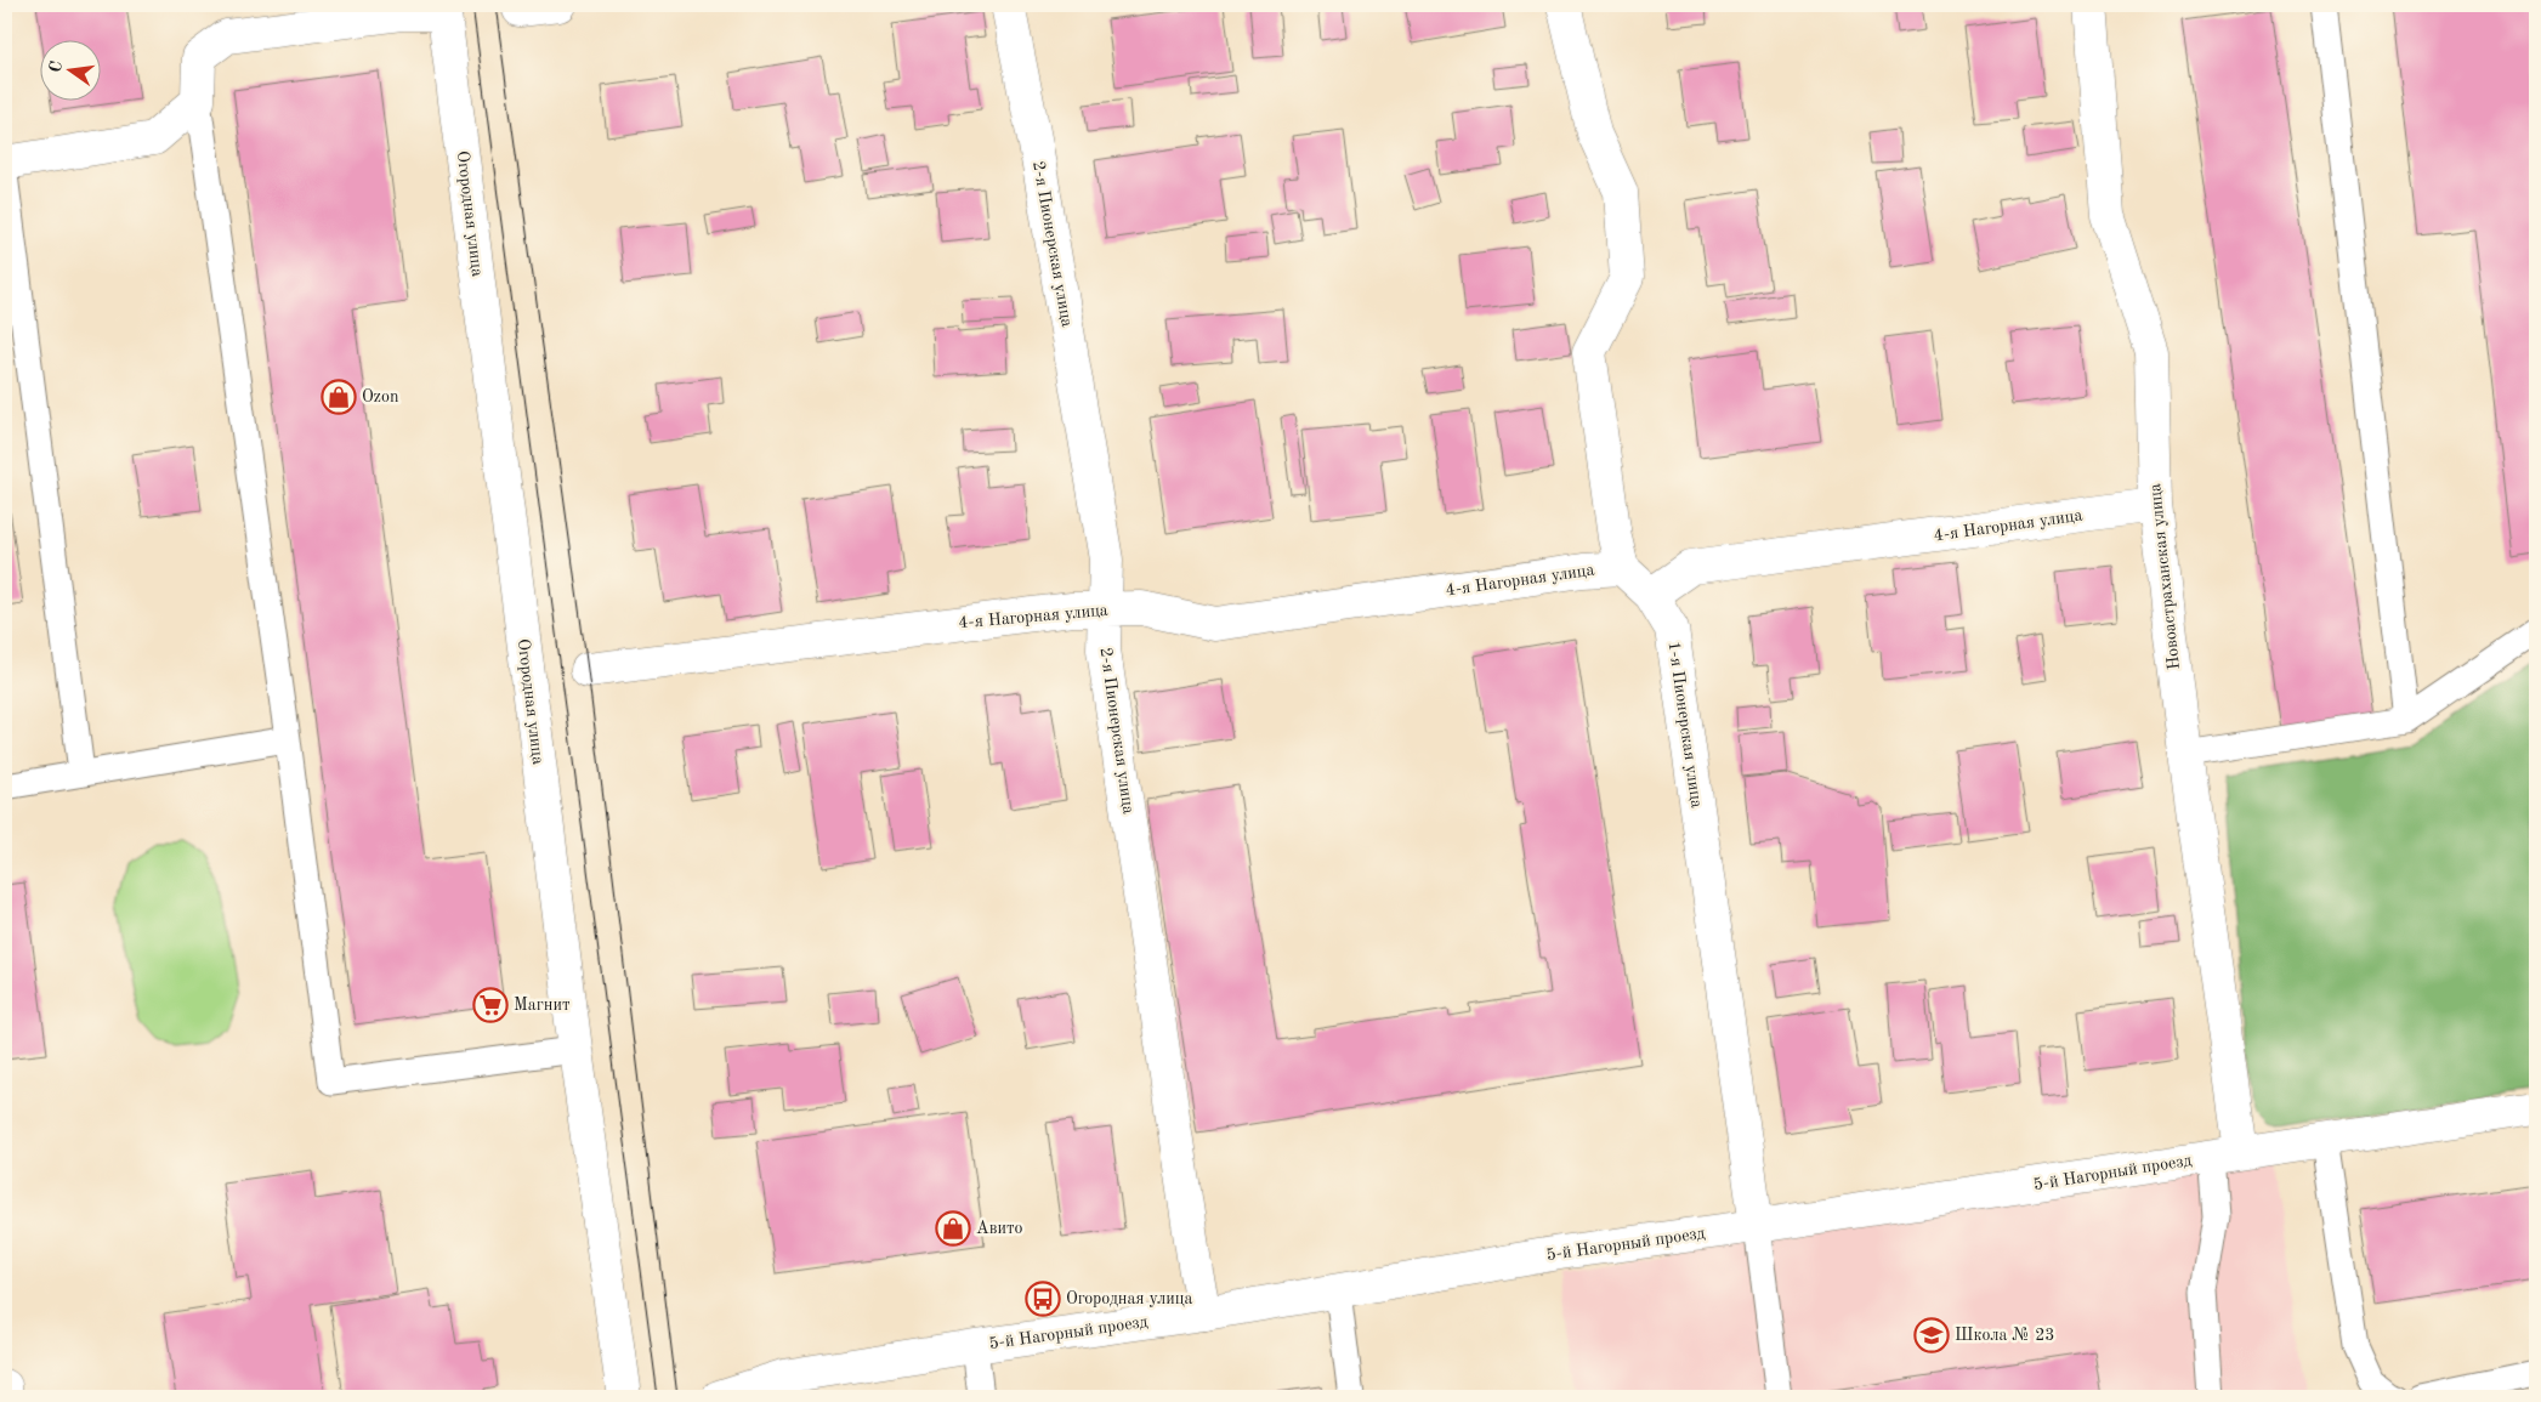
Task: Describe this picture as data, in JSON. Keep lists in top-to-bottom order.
{
  "streets": {
    "street": [
      "Огородная улица",
      "2-я Пионерская улица",
      "4-я Нагорная улица",
      "Новоастраханская улица",
      "1-я Пионерская улица",
      "5-й Нагорный проезд"
    ]
  },
  "crossings": [
    ["2-я Пионерская улица", "4-я Нагорная улица"],
    ["2-я Пионерская улица", "5-й Нагорный проезд"],
    ["4-я Нагорная улица", "Новоастраханская улица"],
    ["4-я Нагорная улица", "1-я Пионерская улица"],
    ["Новоастраханская улица", "5-й Нагорный проезд"],
    ["1-я Пионерская улица", "5-й Нагорный проезд"]
  ],
  "places": {
    "shop": ["Ozon", "Авито"],
    "supermarket": ["Магнит"],
    "bus stop": ["Огородная улица"],
    "school or university": ["Школа № 23"]
  },
  "north": "left"
}
